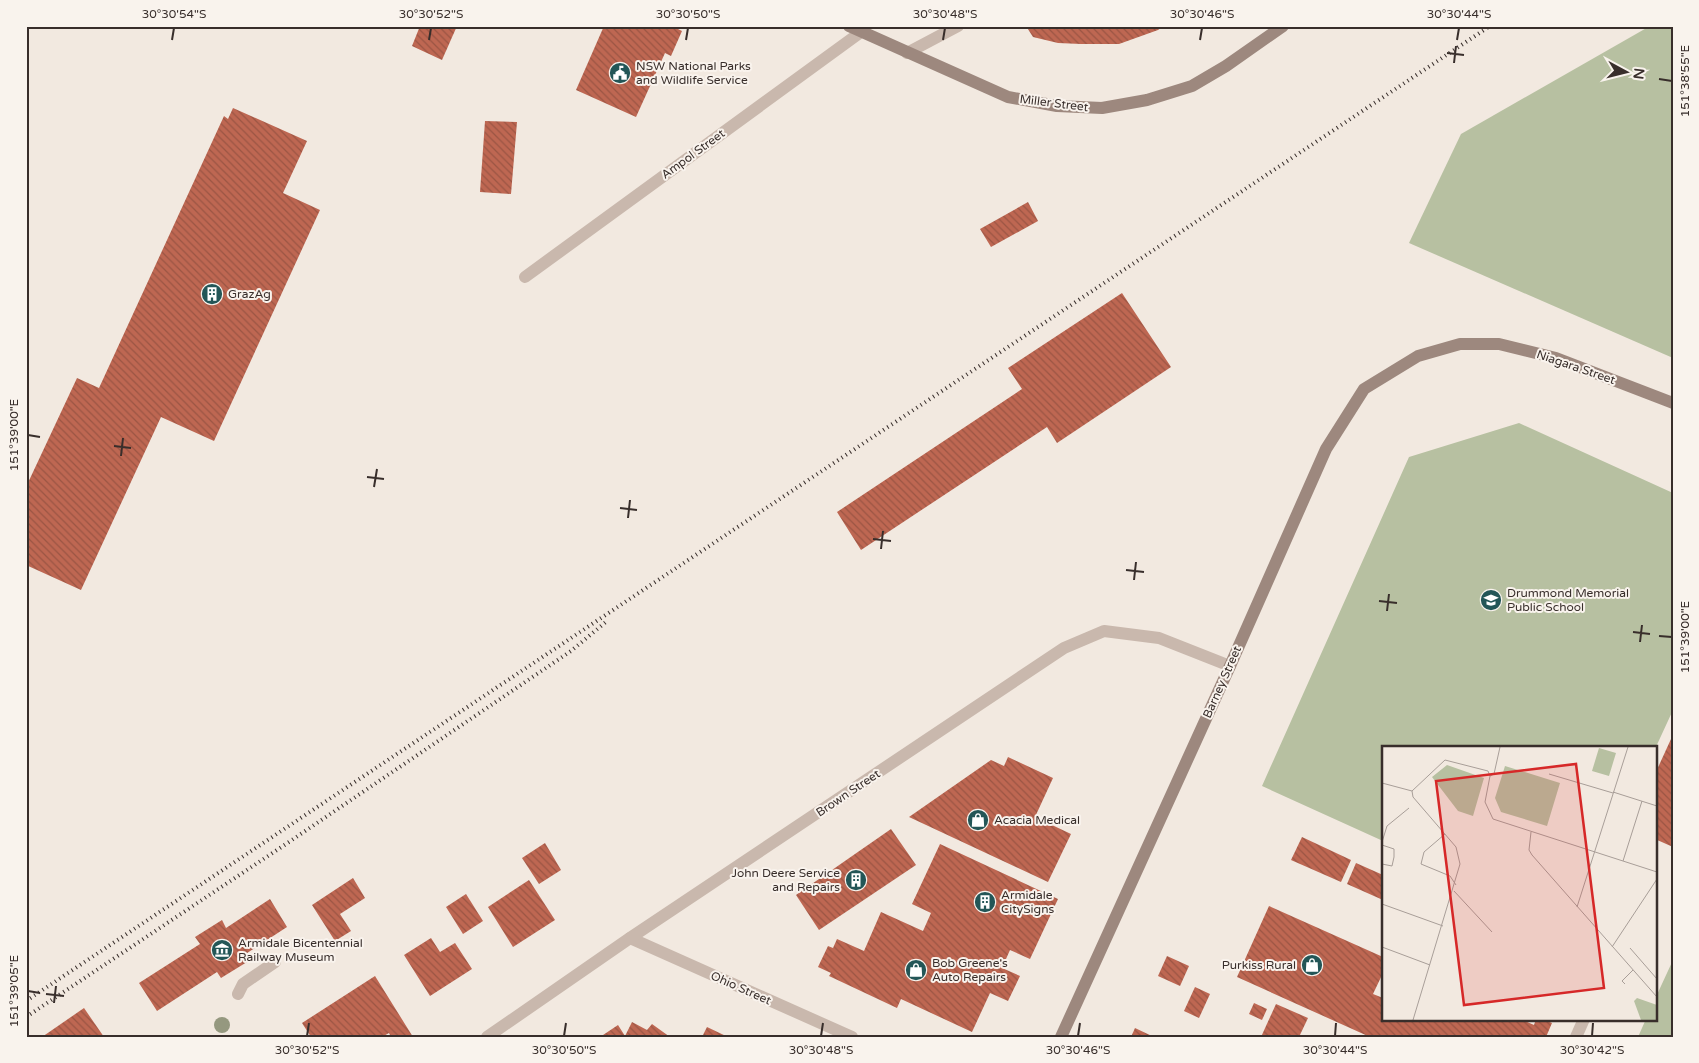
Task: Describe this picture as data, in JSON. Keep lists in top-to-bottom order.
{
  "streets": {
    "street": [
      "Miller Street",
      "Ampol Street",
      "Niagara Street",
      "Barney Street",
      "Brown Street",
      "Ohio Street"
    ]
  },
  "crossings": [
    ["Miller Street", "Ampol Street"],
    ["Niagara Street", "Barney Street"],
    ["Barney Street", "Brown Street"],
    ["Brown Street", "Ohio Street"]
  ],
  "places": {
    "public building": ["NSW National Parks and Wildlife Service"],
    "building": ["GrazAg", "John Deere Service and Repairs", "Armidale CitySigns"],
    "school or university": ["Drummond Memorial Public School"],
    "shop": ["Acacia Medical", "Purkiss Rural", "Bob Greene's Auto Repairs"],
    "museum": ["Armidale Bicentennial Railway Museum"]
  },
  "north": "right",
  "coordinates": [
    "30°30'54\"S",
    "30°30'52\"S",
    "30°30'50\"S",
    "30°30'48\"S",
    "30°30'46\"S",
    "30°30'44\"S",
    "151°38'55\"E",
    "151°39'00\"E",
    "151°39'05\"E",
    "30°30'42\"S"
  ]
}
